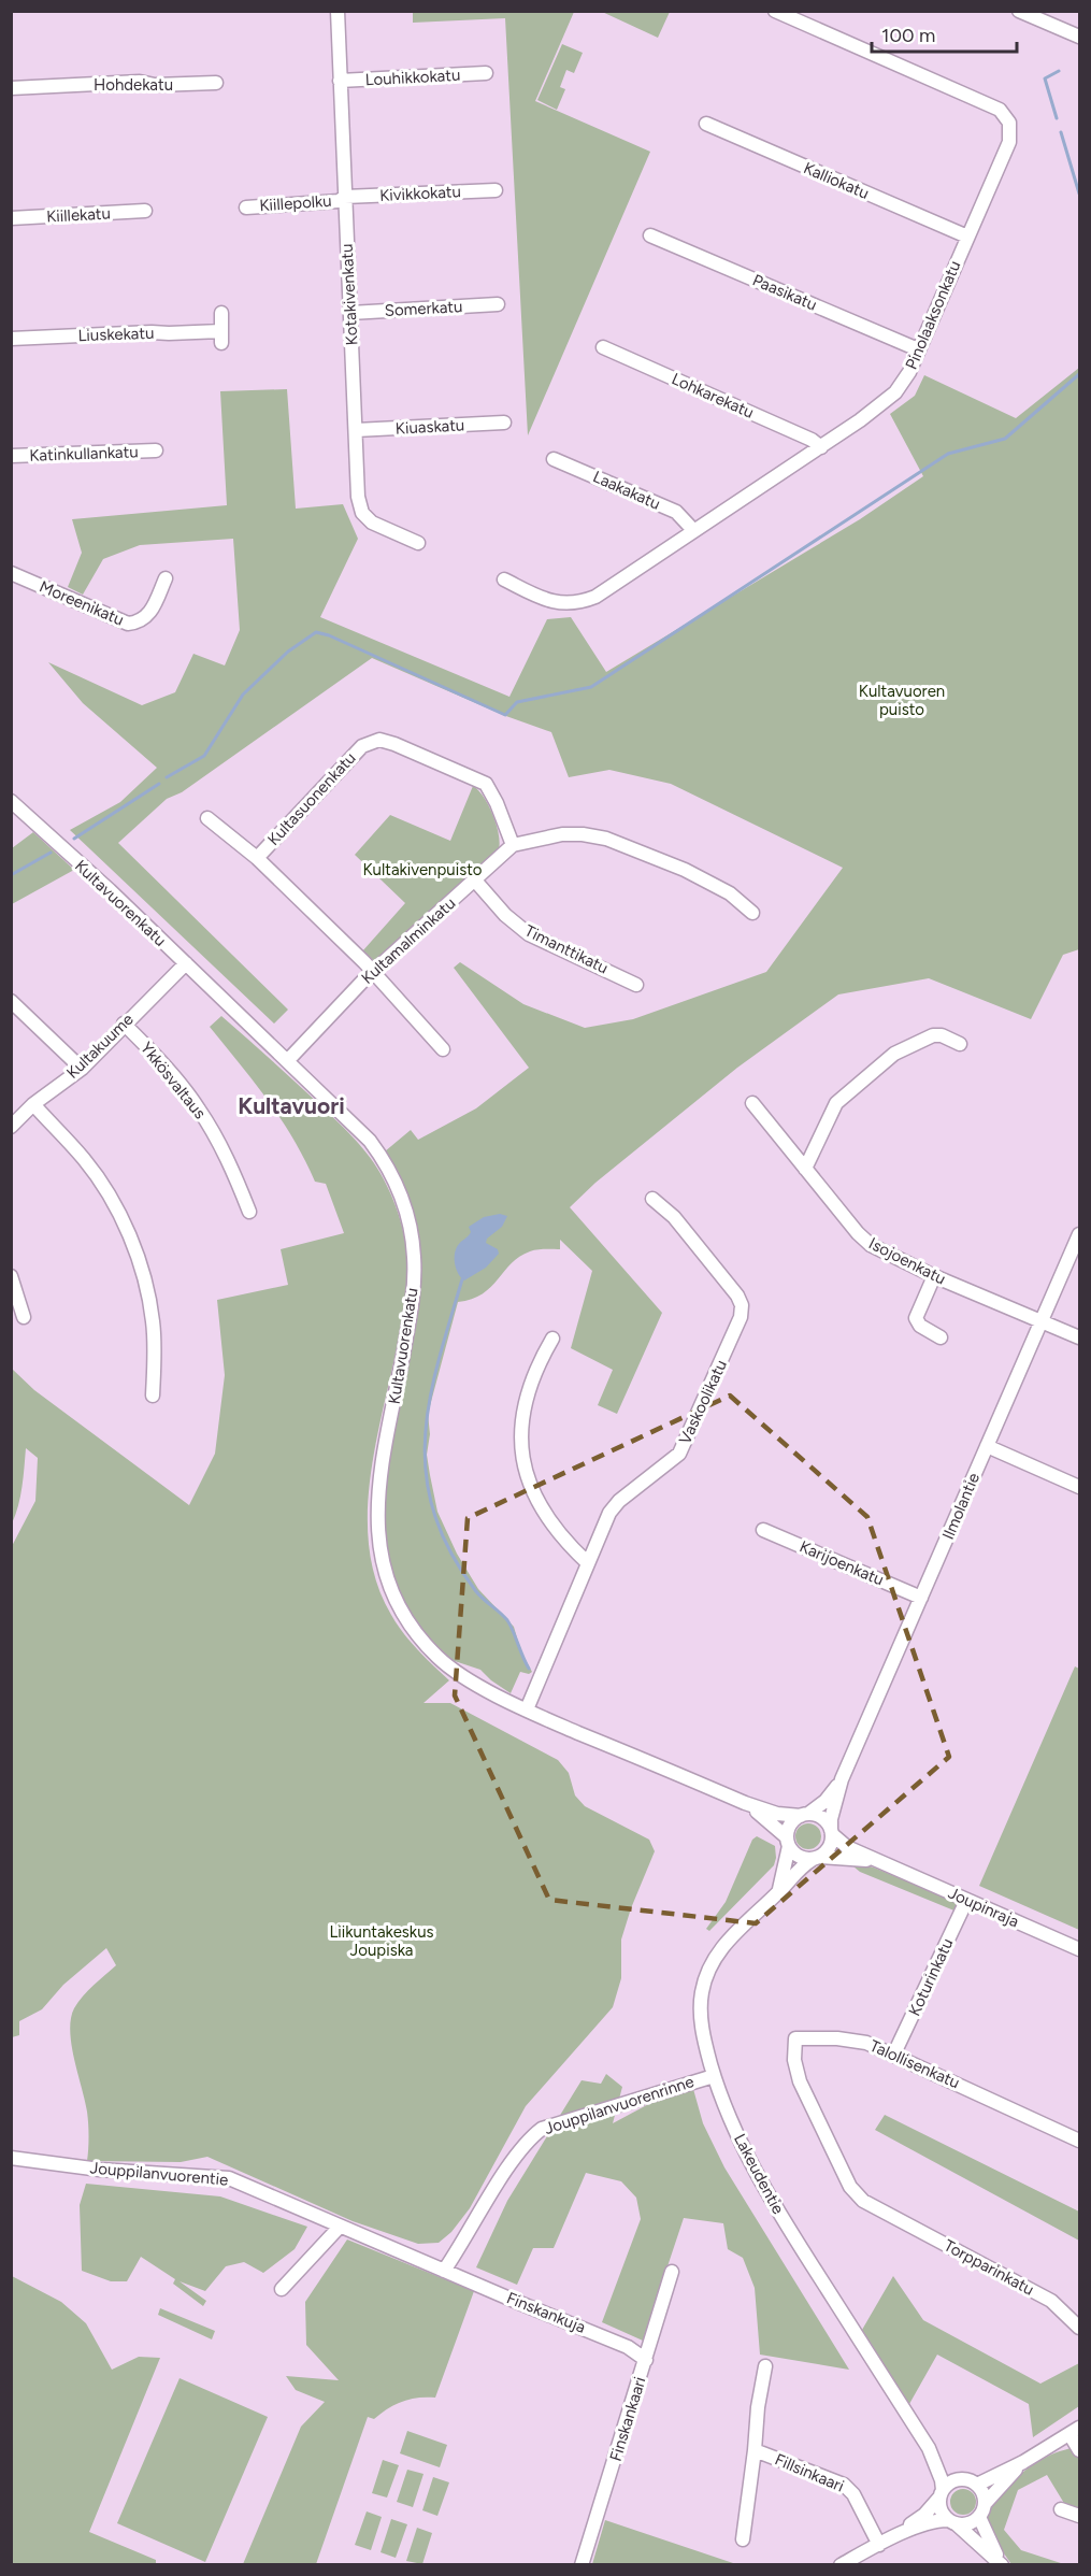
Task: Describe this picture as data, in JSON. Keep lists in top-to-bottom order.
{
  "streets": {
    "street": [
      "Louhikkokatu",
      "Hohdekatu",
      "Kalliokatu",
      "Kivikkokatu",
      "Kiillepolku",
      "Kiillekatu",
      "Paasikatu",
      "Kotakivenkatu",
      "Somerkatu",
      "Pinolaaksonkatu",
      "Liuskekatu",
      "Lohkarekatu",
      "Kiuaskatu",
      "Katinkullankatu",
      "Laakakatu",
      "Moreenikatu",
      "Kultasuonenkatu",
      "Kultavuorenkatu",
      "Kultamalminkatu",
      "Timanttikatu",
      "Kultakuume",
      "Ykkösvaltaus",
      "Isojoenkatu",
      "Vaskoolikatu",
      "Ilmolantie",
      "Karijoenkatu",
      "Joupinraja",
      "Koturinkatu",
      "Talollisenkatu",
      "Jouppilanvuorenrinne",
      "Jouppilanvuorentie",
      "Lakeudentie",
      "Torpparinkatu",
      "Finskankuja",
      "Finskankaari",
      "Fillsinkaari"
    ]
  },
  "crossings": [
    ["Louhikkokatu", "Kotakivenkatu"],
    ["Kalliokatu", "Pinolaaksonkatu"],
    ["Kivikkokatu", "Kiillepolku"],
    ["Kivikkokatu", "Kotakivenkatu"],
    ["Kiillepolku", "Kotakivenkatu"],
    ["Paasikatu", "Pinolaaksonkatu"],
    ["Kotakivenkatu", "Somerkatu"],
    ["Kotakivenkatu", "Kiuaskatu"],
    ["Pinolaaksonkatu", "Lohkarekatu"],
    ["Pinolaaksonkatu", "Laakakatu"],
    ["Kultasuonenkatu", "Kultamalminkatu"],
    ["Kultavuorenkatu", "Kultamalminkatu"],
    ["Kultavuorenkatu", "Kultakuume"],
    ["Kultavuorenkatu", "Vaskoolikatu"],
    ["Kultavuorenkatu", "Ilmolantie"],
    ["Kultavuorenkatu", "Joupinraja"],
    ["Kultavuorenkatu", "Lakeudentie"],
    ["Kultamalminkatu", "Timanttikatu"],
    ["Kultakuume", "Ykkösvaltaus"],
    ["Isojoenkatu", "Ilmolantie"],
    ["Ilmolantie", "Karijoenkatu"],
    ["Ilmolantie", "Joupinraja"],
    ["Ilmolantie", "Lakeudentie"],
    ["Joupinraja", "Koturinkatu"],
    ["Joupinraja", "Lakeudentie"],
    ["Koturinkatu", "Talollisenkatu"],
    ["Talollisenkatu", "Torpparinkatu"],
    ["Jouppilanvuorenrinne", "Jouppilanvuorentie"],
    ["Jouppilanvuorenrinne", "Lakeudentie"],
    ["Jouppilanvuorenrinne", "Finskankuja"],
    ["Jouppilanvuorentie", "Finskankuja"],
    ["Finskankuja", "Finskankaari"]
  ],
  "districts": ["Kultavuori"],
  "parks": ["Kultavuoren puisto", "Kultakivenpuisto", "Liikuntakeskus Joupiska"],
  "scale_bar": "100 m"
}
